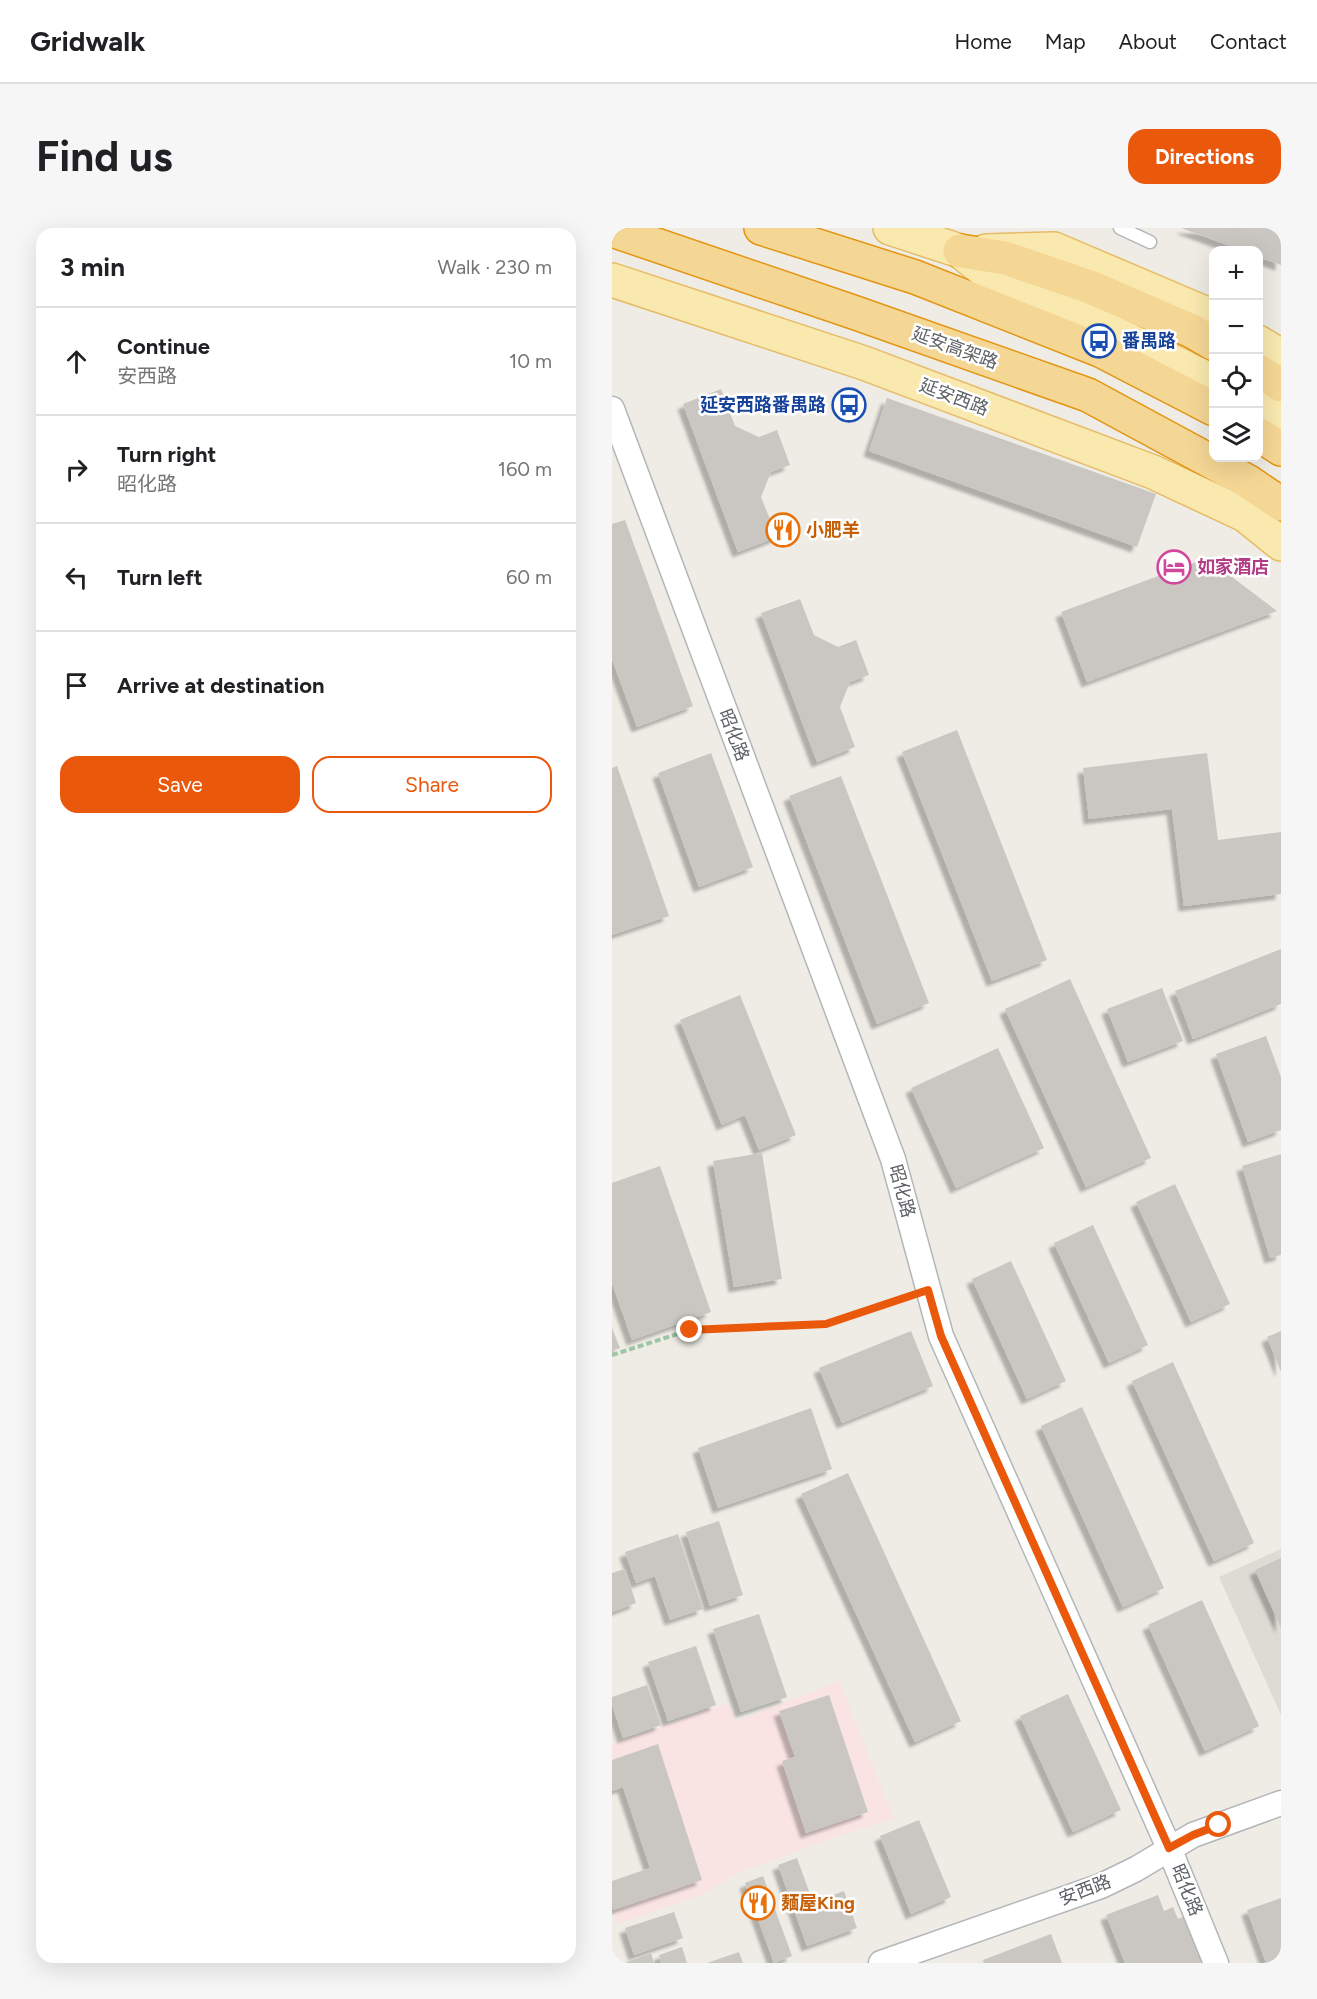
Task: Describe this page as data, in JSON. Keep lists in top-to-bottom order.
{
  "streets": {
    "highway": ["延安高架路"],
    "main road": ["延安西路"],
    "street": ["昭化路", "安西路"]
  },
  "crossings": [
    ["昭化路", "安西路"]
  ],
  "places": {
    "bus stop": ["番禺路", "延安西路番禺路"],
    "restaurant": ["小肥羊", "麺屋King"],
    "hotel": ["如家酒店"]
  },
  "page": {
    "header": "Gridwalk",
    "nav": [
      "Home",
      "Map",
      "About",
      "Contact"
    ],
    "buttons": [
      "Directions",
      ["Save", "Share"]
    ],
    "title": "Find us",
    "heading": ["3 min", "Walk · 230 m"],
    "map_buttons": ["+", "−"],
    "list": [
      ["Continue", "安西路", "10 m"],
      ["Turn right", "昭化路", "160 m"],
      ["Turn left", "60 m"],
      "Arrive at destination"
    ]
  }
}
